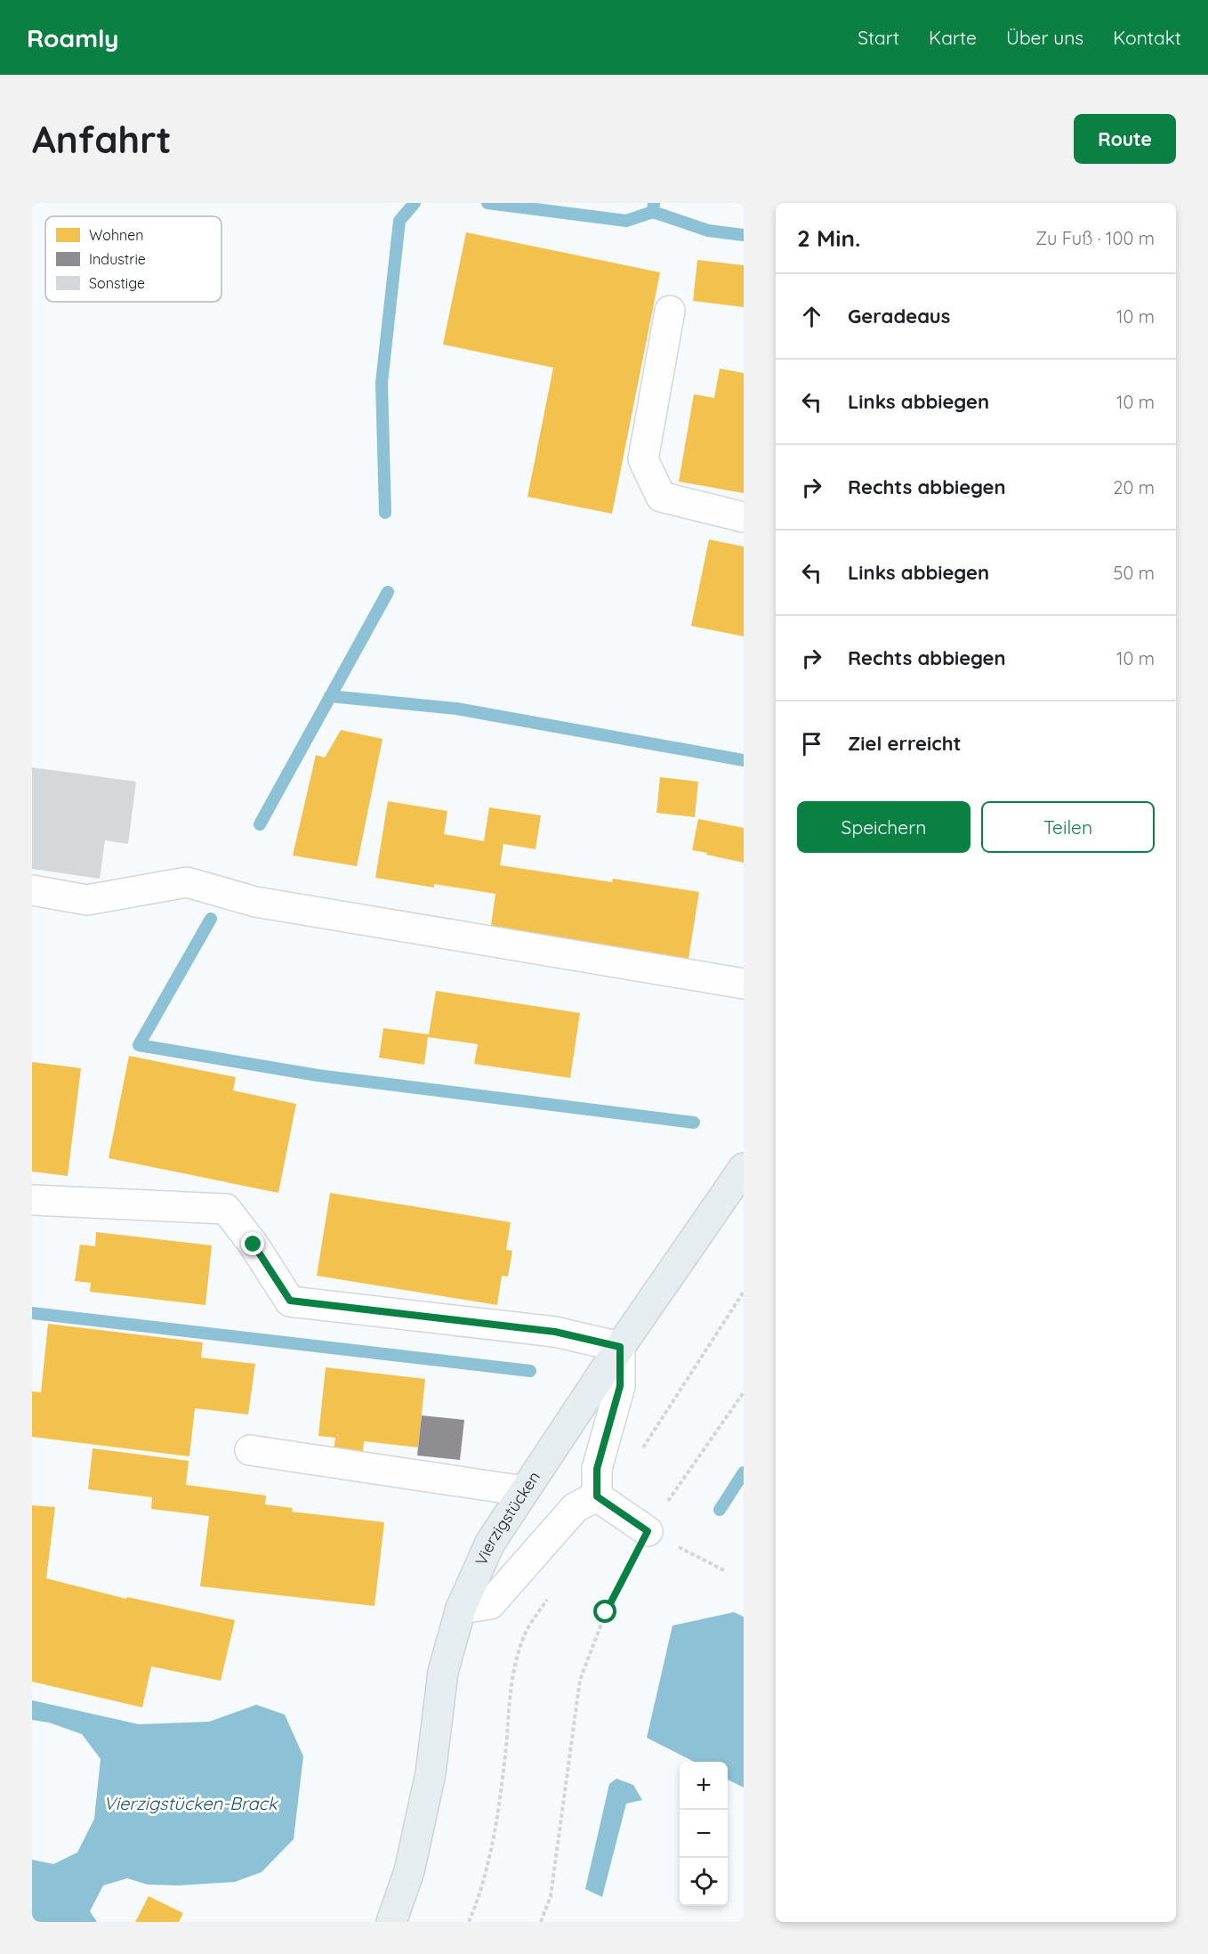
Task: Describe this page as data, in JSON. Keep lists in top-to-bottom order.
{
  "streets": {
    "main road": ["Vierzigstücken"]
  },
  "water": ["Vierzigstücken-Brack"],
  "legend": ["Wohnen", "Industrie", "Sonstige"],
  "page": {
    "header": "Roamly",
    "nav": [
      "Start",
      "Karte",
      "Über uns",
      "Kontakt"
    ],
    "buttons": [
      "Route",
      ["Speichern", "Teilen"]
    ],
    "title": "Anfahrt",
    "heading": ["2 Min.", "Zu Fuß · 100 m"],
    "list": [
      ["Geradeaus", "10 m"],
      ["Links abbiegen", "10 m"],
      ["Rechts abbiegen", "20 m"],
      ["Links abbiegen", "50 m"],
      ["Rechts abbiegen", "10 m"],
      "Ziel erreicht"
    ],
    "map_buttons": ["+", "−"]
  }
}
